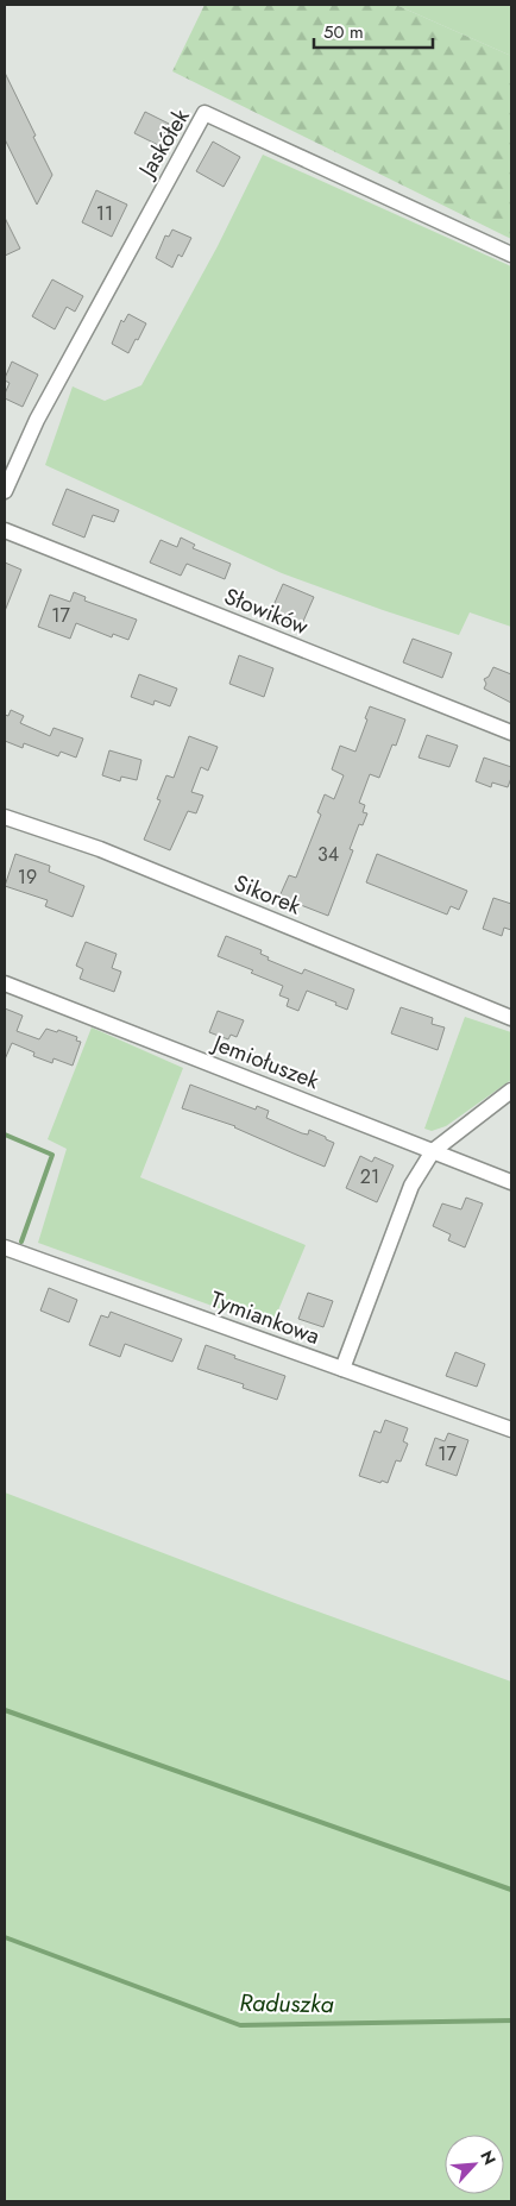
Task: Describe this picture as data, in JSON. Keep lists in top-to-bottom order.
{
  "streets": {
    "street": [
      "Jaskółek",
      "Słowików",
      "Sikorek",
      "Jemiołuszek",
      "Tymiankowa"
    ]
  },
  "water": ["Raduszka"],
  "house_numbers": [
    "11",
    "17",
    "34",
    "19",
    "21",
    "17"
  ],
  "scale_bar": "50 m",
  "north": "top right"
}
